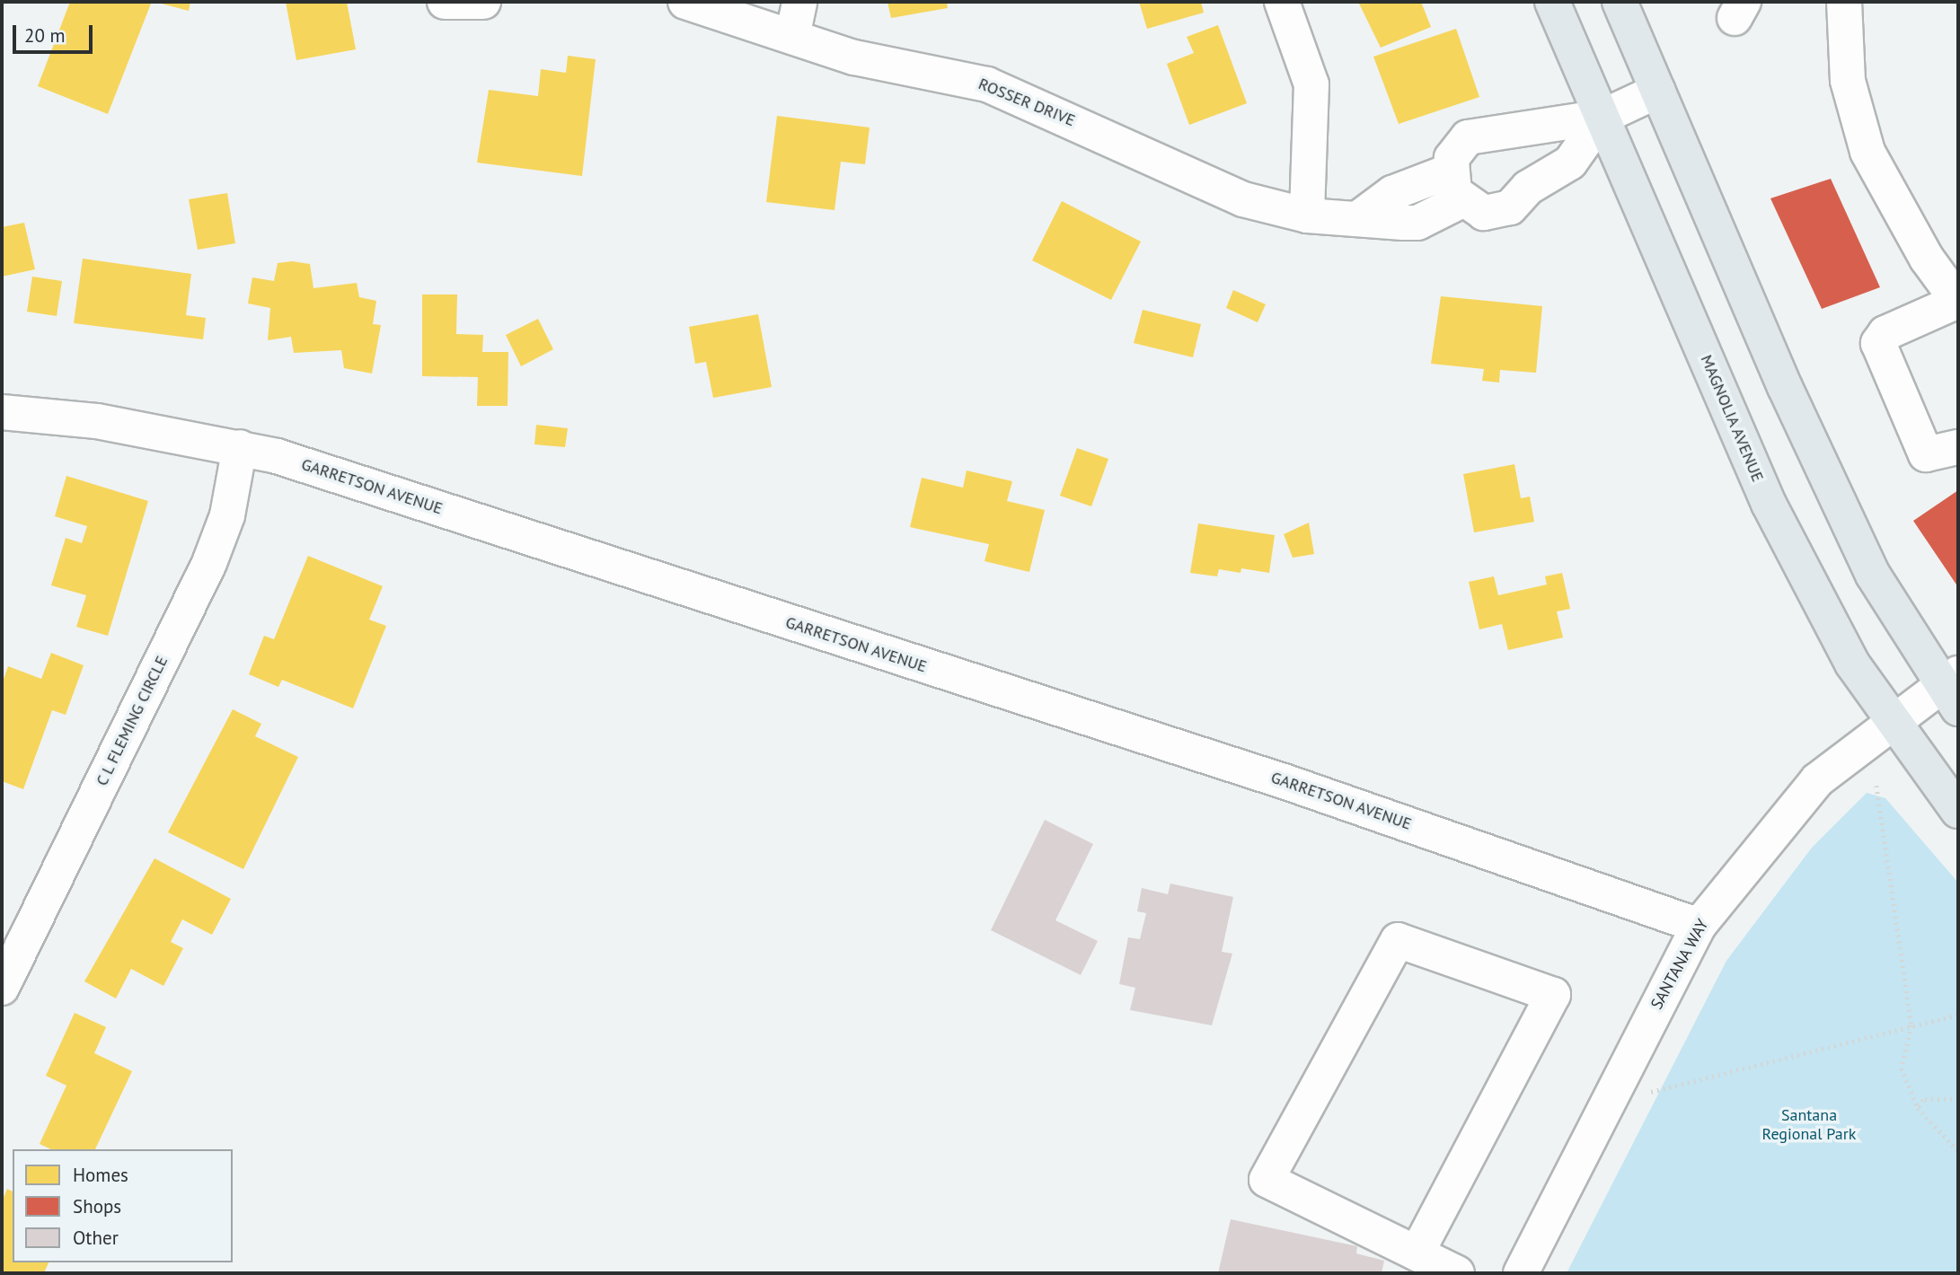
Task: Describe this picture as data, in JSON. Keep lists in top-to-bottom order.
{
  "streets": {
    "main road": ["MAGNOLIA AVENUE"],
    "street": [
      "ROSSER DRIVE",
      "GARRETSON AVENUE",
      "C L FLEMING CIRCLE",
      "SANTANA WAY"
    ]
  },
  "crossings": [
    ["MAGNOLIA AVENUE", "SANTANA WAY"],
    ["GARRETSON AVENUE", "C L FLEMING CIRCLE"],
    ["GARRETSON AVENUE", "SANTANA WAY"]
  ],
  "parks": ["Santana Regional Park"],
  "legend": ["Homes", "Shops", "Other"],
  "scale_bar": "20 m"
}
